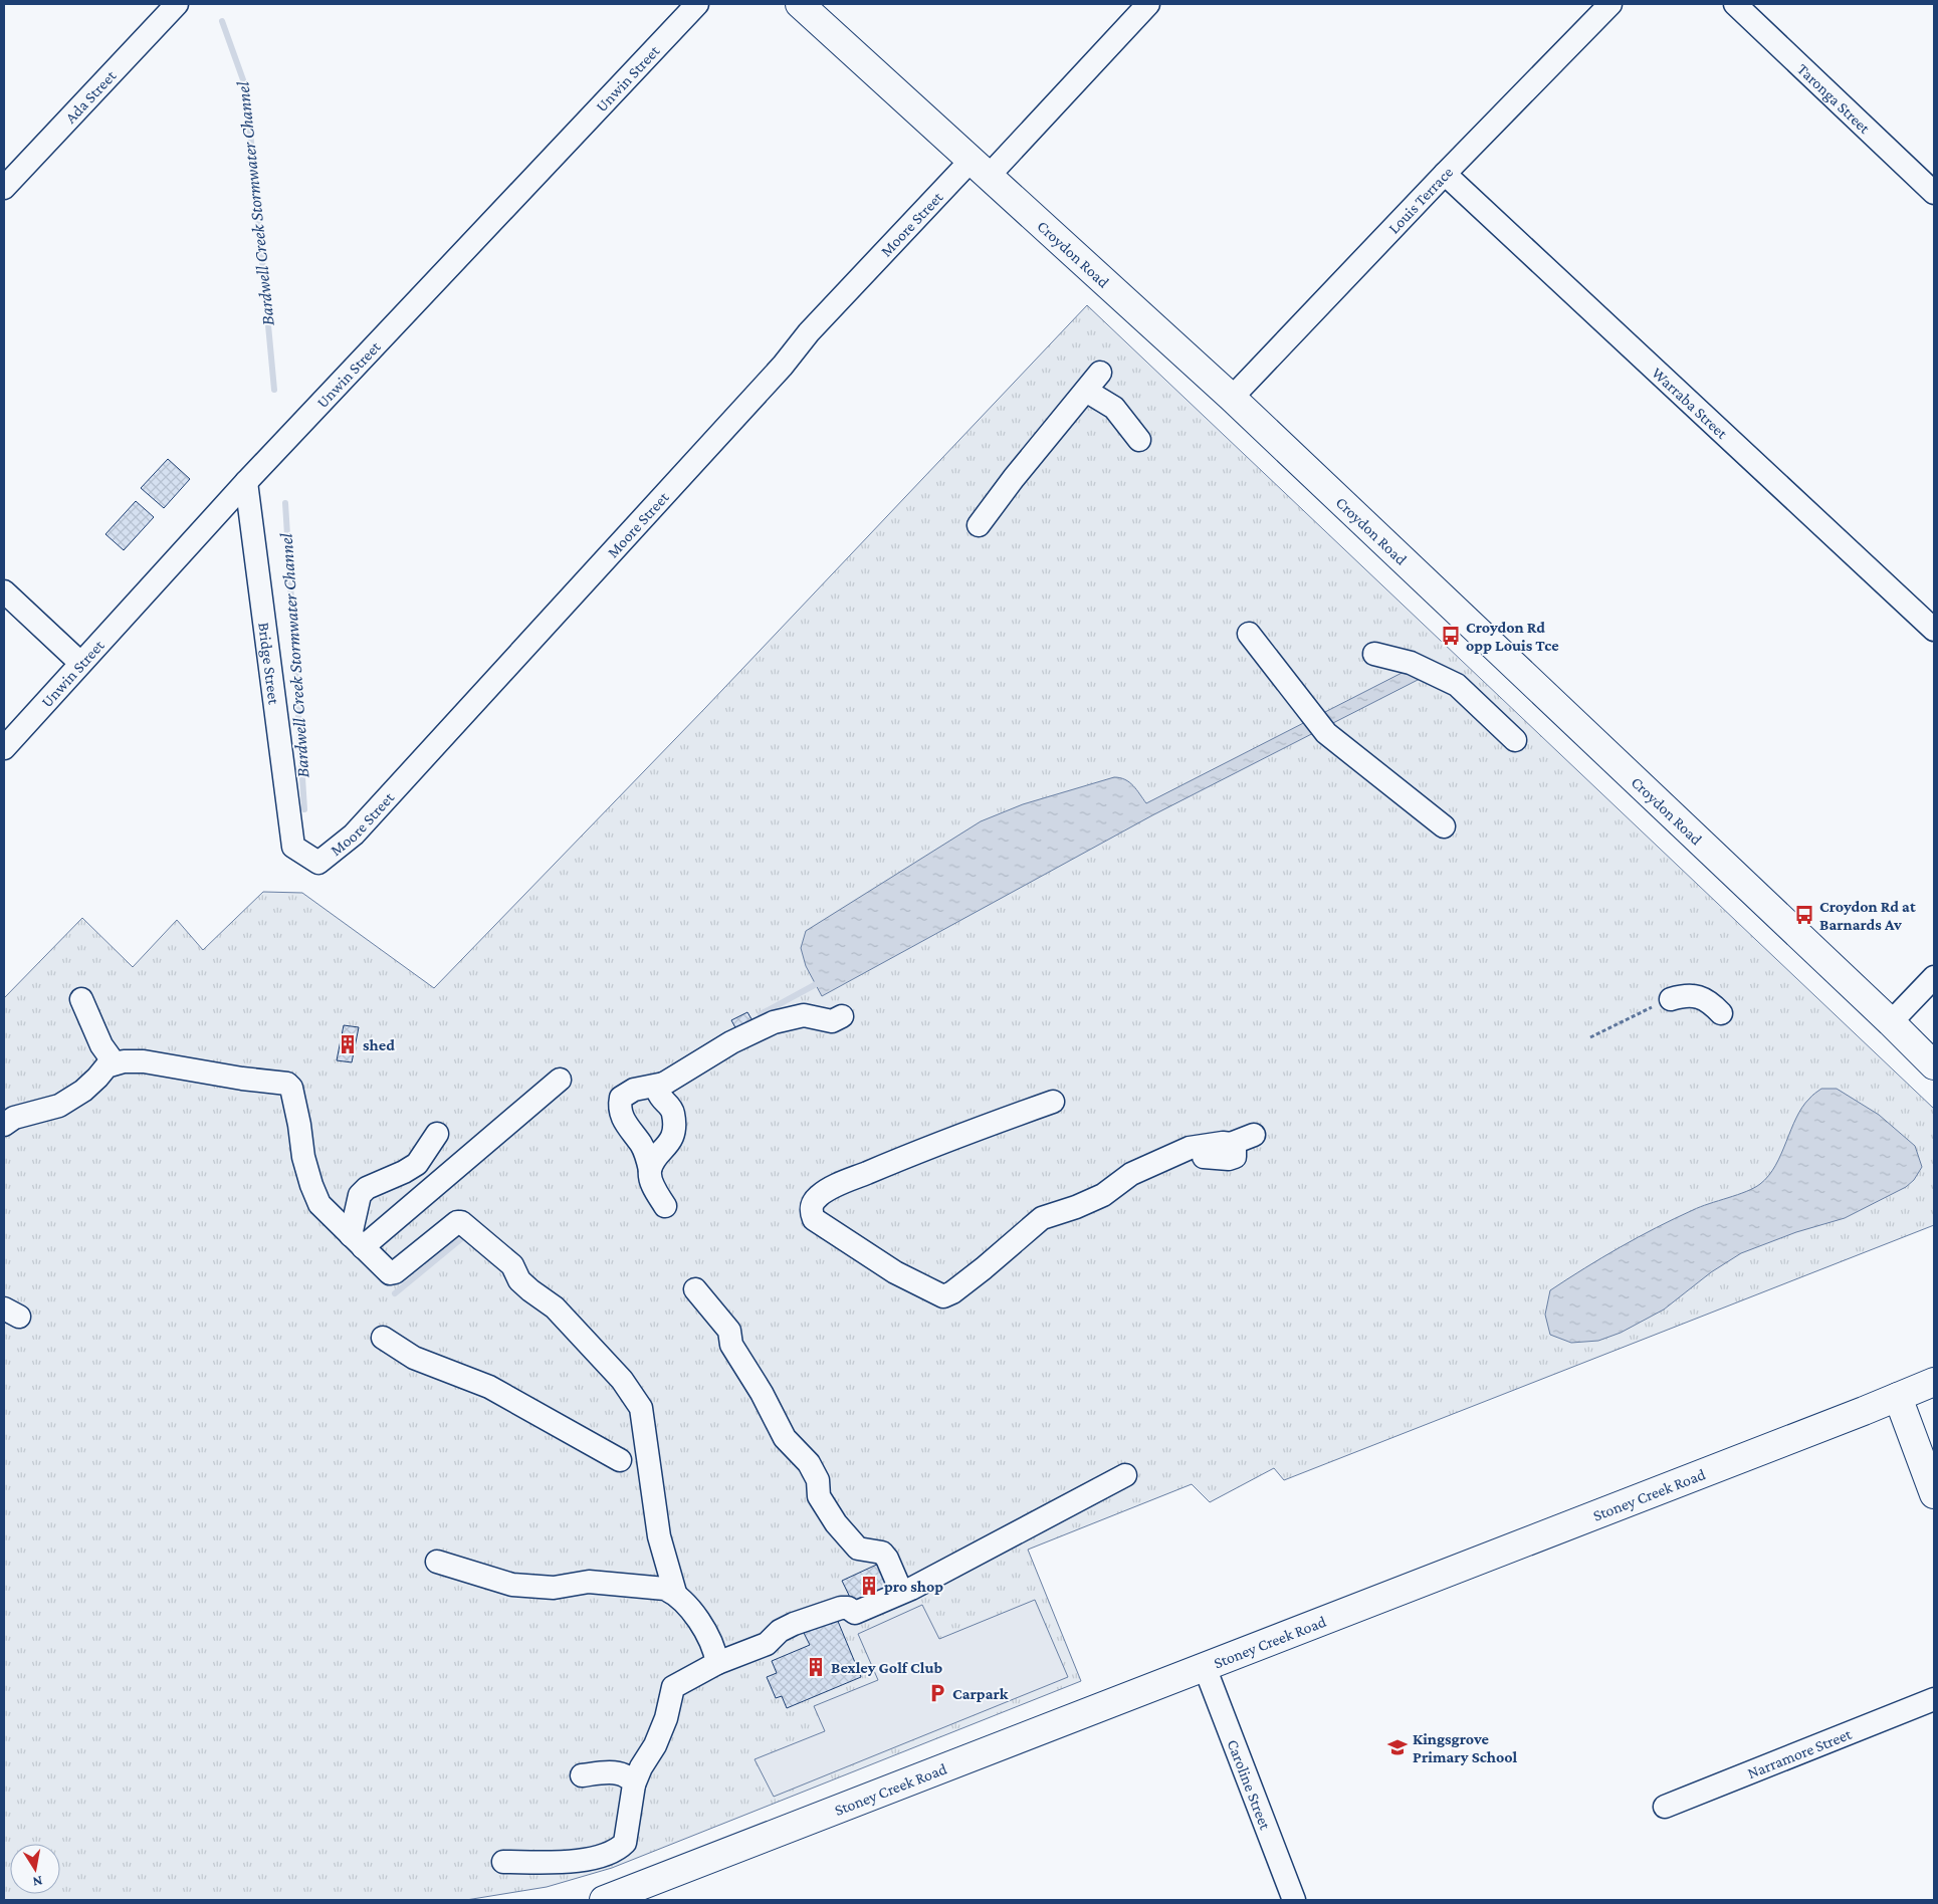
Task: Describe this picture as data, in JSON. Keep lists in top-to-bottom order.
{
  "streets": {
    "main road": ["Croydon Road", "Stoney Creek Road"],
    "street": [
      "Unwin Street",
      "Ada Street",
      "Taronga Street",
      "Louis Terrace",
      "Moore Street",
      "Warraba Street",
      "Bridge Street",
      "Narramore Street",
      "Caroline Street"
    ]
  },
  "crossings": [
    ["Unwin Street", "Bridge Street"],
    ["Louis Terrace", "Croydon Road"],
    ["Louis Terrace", "Warraba Street"],
    ["Moore Street", "Croydon Road"],
    ["Moore Street", "Bridge Street"],
    ["Stoney Creek Road", "Caroline Street"]
  ],
  "water": ["Bardwell Creek Stormwater Channel"],
  "places": {
    "bus stop": ["Croydon Rd opp Louis Tce", "Croydon Rd at Barnards Av"],
    "building": ["shed", "pro shop", "Bexley Golf Club"],
    "parking": ["Carpark"],
    "school or university": ["Kingsgrove Primary School"]
  },
  "north": "bottom"
}
